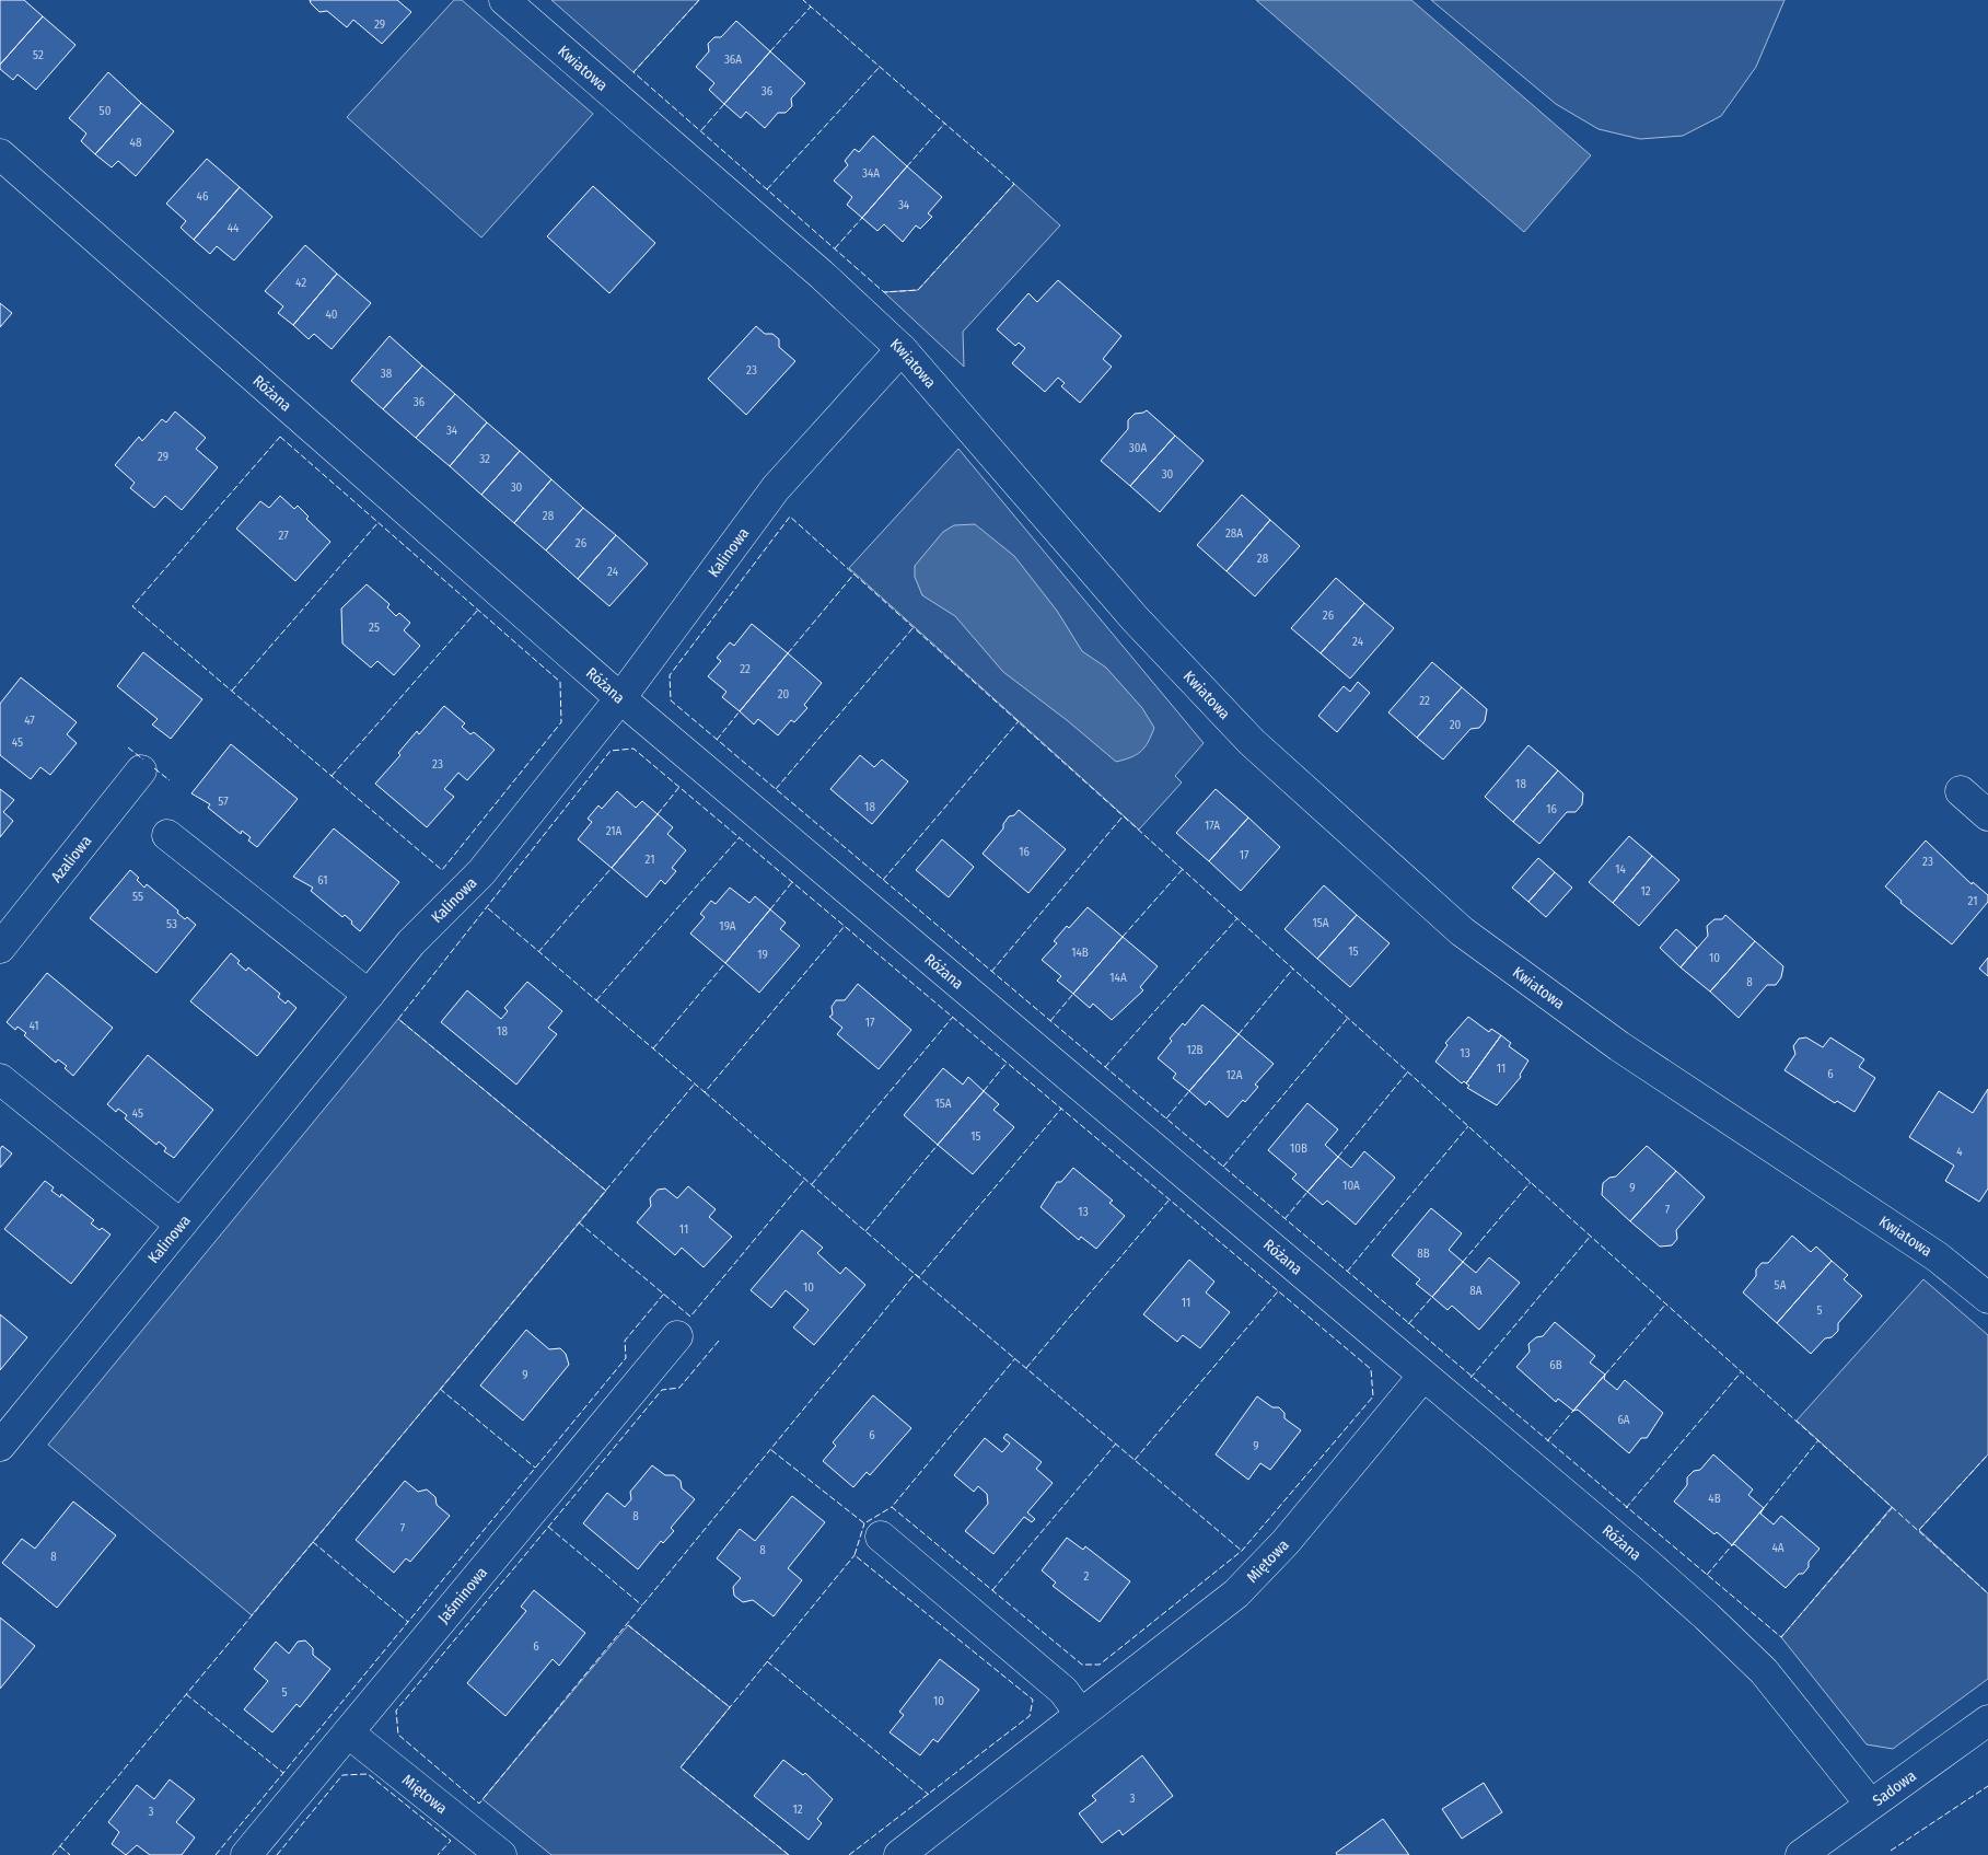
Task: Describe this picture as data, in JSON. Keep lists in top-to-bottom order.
{
  "streets": {
    "street": [
      "Kwiatowa",
      "Różana",
      "Kalinowa",
      "Azaliowa",
      "Miętowa",
      "Jaśminowa",
      "Sadowa"
    ]
  },
  "crossings": [
    ["Kwiatowa", "Kalinowa"],
    ["Różana", "Kalinowa"],
    ["Różana", "Miętowa"],
    ["Różana", "Sadowa"],
    ["Miętowa", "Jaśminowa"]
  ],
  "house_numbers": [
    "29",
    "52",
    "36A",
    "36",
    "50",
    "48",
    "34A",
    "46",
    "34",
    "44",
    "42",
    "40",
    "23",
    "38",
    "36",
    "34",
    "30A",
    "29",
    "32",
    "30",
    "30",
    "28",
    "28A",
    "27",
    "26",
    "28",
    "24",
    "26",
    "25",
    "24",
    "22",
    "20",
    "22",
    "47",
    "20",
    "45",
    "23",
    "18",
    "57",
    "18",
    "16",
    "17A",
    "21A",
    "16",
    "17",
    "21",
    "23",
    "14",
    "61",
    "12",
    "55",
    "21",
    "15A",
    "53",
    "19A",
    "15",
    "14B",
    "19",
    "10",
    "14A",
    "8",
    "17",
    "41",
    "18",
    "12B",
    "13",
    "11",
    "6",
    "12A",
    "15A",
    "45",
    "15",
    "10B",
    "4",
    "10A",
    "9",
    "7",
    "13",
    "11",
    "8B",
    "5A",
    "10",
    "8A",
    "11",
    "5",
    "6B",
    "9",
    "6A",
    "6",
    "9",
    "4B",
    "8",
    "7",
    "4A",
    "8",
    "8",
    "2",
    "6",
    "5",
    "10",
    "3",
    "12",
    "3"
  ]
}
